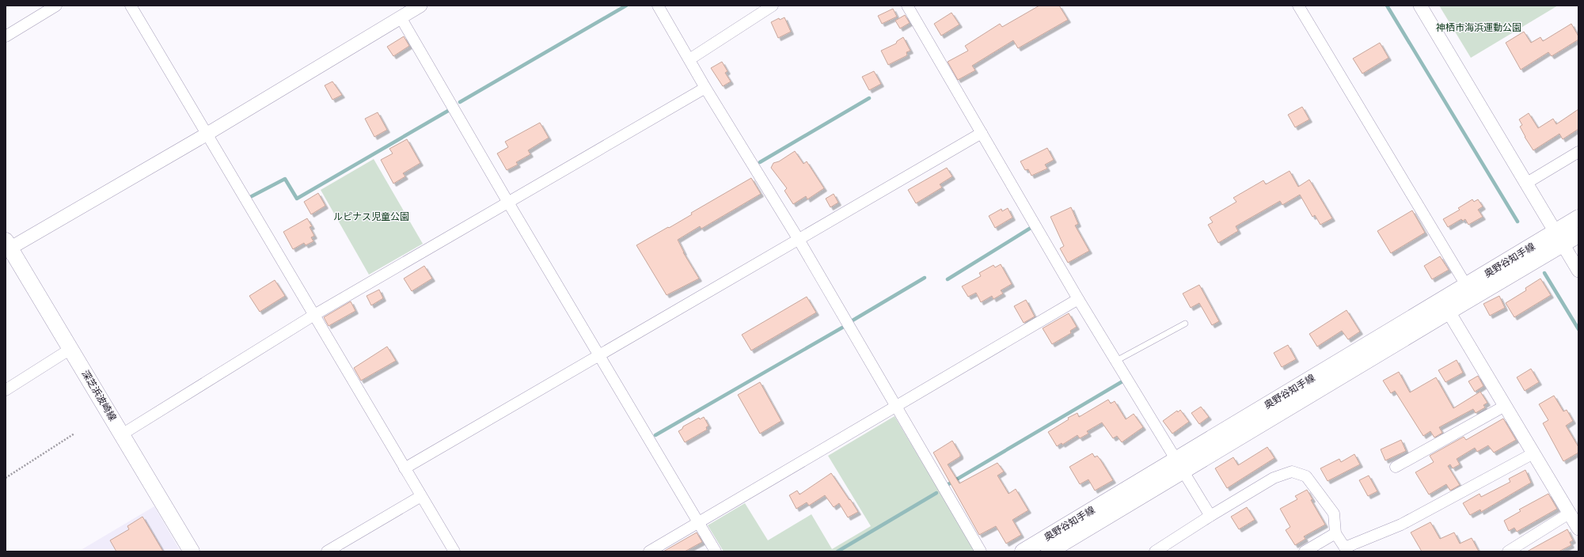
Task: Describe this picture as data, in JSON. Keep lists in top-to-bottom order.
{
  "streets": {
    "main road": ["奥野谷知手線", "深芝浜波崎線"]
  },
  "parks": ["神栖市海浜運動公園", "ルピナス児童公園"]
}
